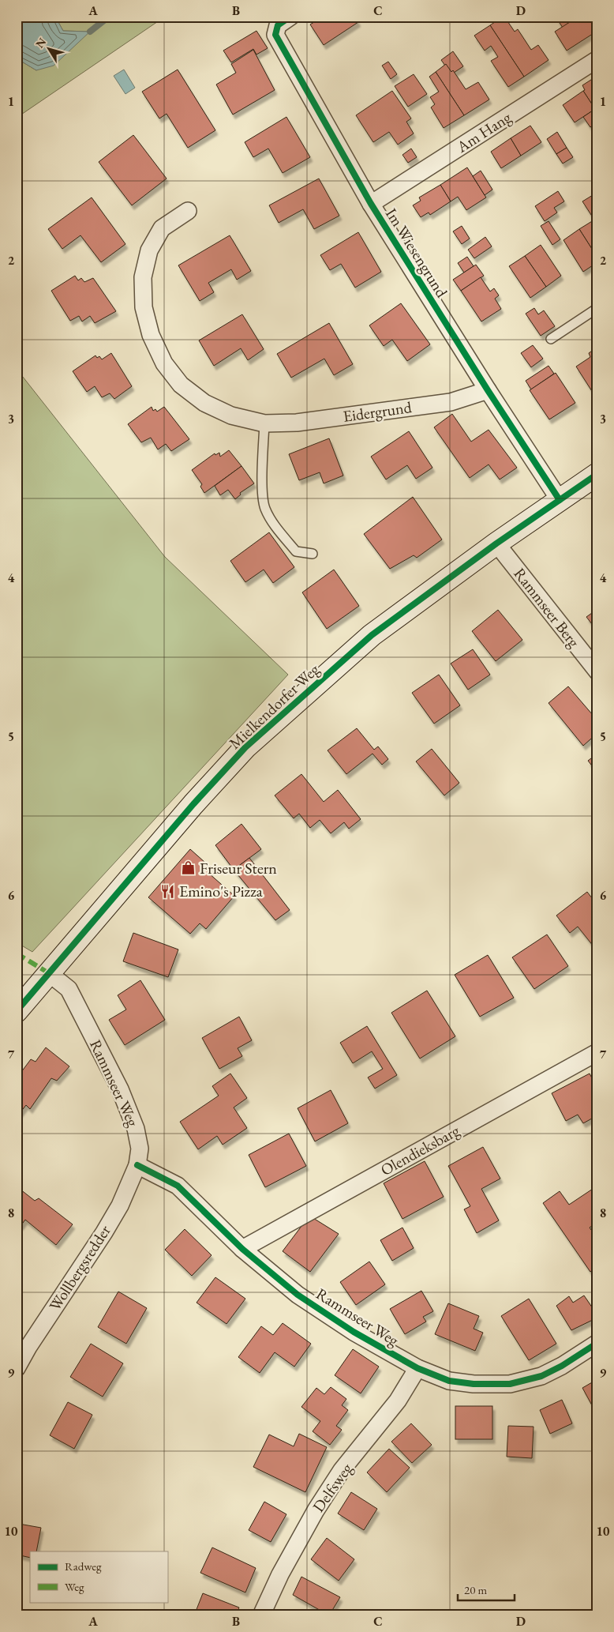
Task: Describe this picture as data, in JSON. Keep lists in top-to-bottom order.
{
  "streets": {
    "street": [
      "Am Hang",
      "Im Wiesengrund",
      "Eidergrund",
      "Rammseer Berg",
      "Mielkendorfer Weg",
      "Rammseer Weg",
      "Olendieksbarg",
      "Wollbergsredder",
      "Delfsweg"
    ]
  },
  "crossings": [
    ["Am Hang", "Im Wiesengrund"],
    ["Im Wiesengrund", "Eidergrund"],
    ["Im Wiesengrund", "Mielkendorfer Weg"],
    ["Rammseer Berg", "Mielkendorfer Weg"],
    ["Mielkendorfer Weg", "Rammseer Weg"],
    ["Rammseer Weg", "Olendieksbarg"],
    ["Rammseer Weg", "Wollbergsredder"],
    ["Rammseer Weg", "Delfsweg"]
  ],
  "places": {
    "shop": ["Friseur Stern"],
    "restaurant": ["Emino's Pizza"]
  },
  "legend": ["Radweg", "Weg"],
  "scale_bar": "20 m",
  "north": "top left",
  "grid": {
    "columns": [
      "A",
      "B",
      "C",
      "D"
    ],
    "rows": [
      "1",
      "2",
      "3",
      "4",
      "5",
      "6",
      "7",
      "8",
      "9",
      "10"
    ]
  }
}
